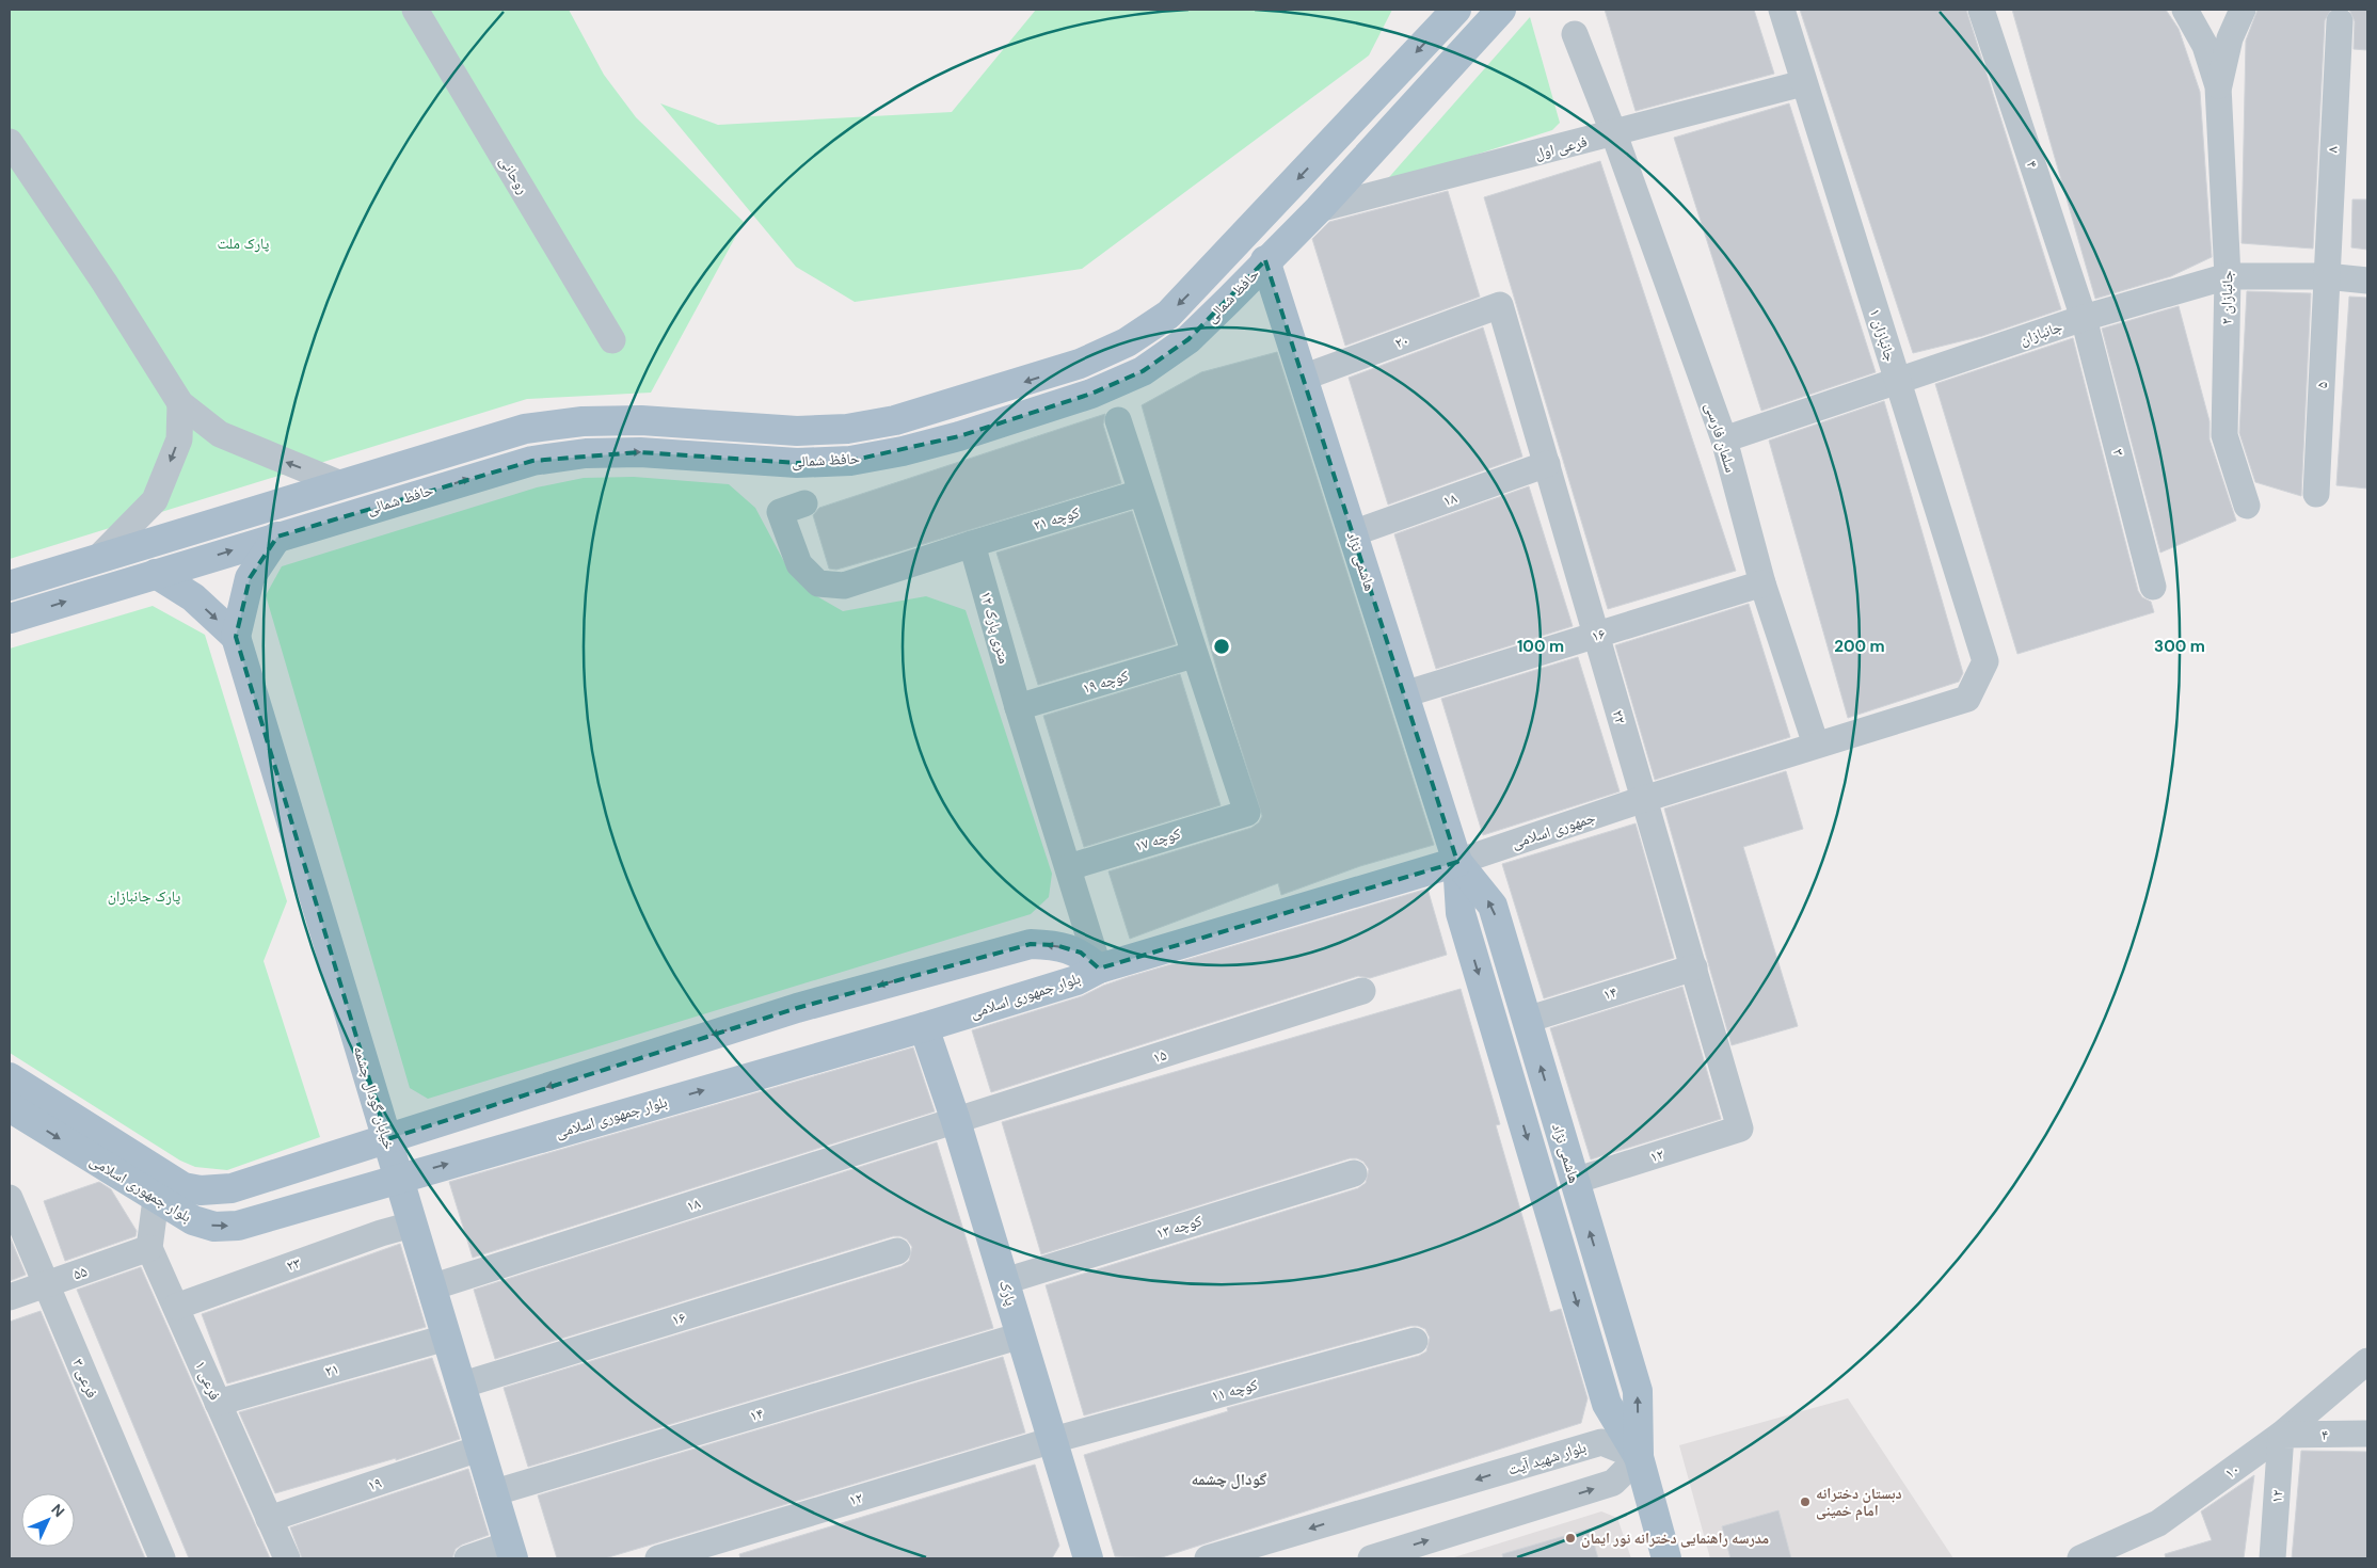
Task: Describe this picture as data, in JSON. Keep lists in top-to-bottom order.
{
  "streets": {
    "main road": [
      "حافظ شمالی",
      "هاشمی نژاد",
      "جمهوری اسلامی",
      "بلوار جمهوری اسلامی",
      "خیابان گودال چشمه",
      "پارک"
    ],
    "street": [
      "فرعی اول",
      "۸",
      "۴",
      "روحانی",
      "جانبازان ۲",
      "جانبازان",
      "جانبازان ۱",
      "۲۰",
      "۵",
      "سلمان فارسی",
      "۳",
      "۱۸",
      "کوچه ۲۱",
      "۱۲ متری پارک",
      "۱۶",
      "کوچه ۱۹",
      "۲۲",
      "کوچه ۱۷",
      "۱۴",
      "۱۵",
      "۱۲",
      "کوچه ۱۳",
      "۲۳",
      "۵۵",
      "۲۱",
      "فرعی ۳",
      "فرعی ۱",
      "کوچه ۱۱",
      "بلوار شهید آیت",
      "۱۰",
      "۱۹"
    ]
  },
  "crossings": [
    ["فرعی اول", "حافظ شمالی"],
    ["فرعی اول", "جانبازان ۱"],
    ["فرعی اول", "سلمان فارسی"],
    ["۸", "جانبازان"],
    ["۸", "۵"],
    ["۴", "جانبازان"],
    ["۴", "۳"],
    ["۴", "۱۲"],
    ["۴", "۱۰"],
    ["حافظ شمالی", "هاشمی نژاد"],
    ["جانبازان ۲", "جانبازان"],
    ["جانبازان", "جانبازان ۱"],
    ["جانبازان", "۵"],
    ["جانبازان", "سلمان فارسی"],
    ["جانبازان", "۳"],
    ["جانبازان ۱", "جمهوری اسلامی"],
    ["۲۰", "هاشمی نژاد"],
    ["۲۰", "۲۲"],
    ["سلمان فارسی", "۱۶"],
    ["سلمان فارسی", "جمهوری اسلامی"],
    ["۱۸", "هاشمی نژاد"],
    ["۱۸", "۲۲"],
    ["۱۸", "۱۵"],
    ["۱۸", "خیابان گودال چشمه"],
    ["۱۸", "پارک"],
    ["کوچه ۲۱", "۱۲ متری پارک"],
    ["هاشمی نژاد", "۱۶"],
    ["هاشمی نژاد", "جمهوری اسلامی"],
    ["هاشمی نژاد", "۱۴"],
    ["هاشمی نژاد", "۱۲"],
    ["هاشمی نژاد", "بلوار شهید آیت"],
    ["۱۲ متری پارک", "کوچه ۱۹"],
    ["۱۲ متری پارک", "جمهوری اسلامی"],
    ["۱۲ متری پارک", "کوچه ۱۷"],
    ["۱۲ متری پارک", "بلوار جمهوری اسلامی"],
    ["۱۶", "۲۲"],
    ["۱۶", "خیابان گودال چشمه"],
    ["کوچه ۱۹", "کوچه ۱۷"],
    ["۲۲", "جمهوری اسلامی"],
    ["۲۲", "۱۴"],
    ["۲۲", "۱۲"],
    ["جمهوری اسلامی", "بلوار جمهوری اسلامی"],
    ["۱۴", "خیابان گودال چشمه"],
    ["۱۴", "پارک"],
    ["بلوار جمهوری اسلامی", "خیابان گودال چشمه"],
    ["بلوار جمهوری اسلامی", "پارک"],
    ["۱۵", "پارک"],
    ["خیابان گودال چشمه", "۲۳"],
    ["خیابان گودال چشمه", "۲۱"],
    ["خیابان گودال چشمه", "۱۹"],
    ["۱۲", "پارک"],
    ["۱۲", "کوچه ۱۱"],
    ["۱۲", "۱۰"],
    ["کوچه ۱۳", "پارک"],
    ["۲۳", "فرعی ۱"],
    ["۵۵", "فرعی ۳"],
    ["۵۵", "فرعی ۱"],
    ["پارک", "کوچه ۱۱"],
    ["۲۱", "فرعی ۱"],
    ["فرعی ۱", "۱۹"]
  ],
  "districts": ["گودال چشمه"],
  "parks": ["پارک ملت", "پارک جانبازان"],
  "places": ["دبستان دخترانه امام خمینی", "مدرسه راهنمایی دخترانه نور ایمان"],
  "north": "top right",
  "rings": ["100 m", "200 m", "300 m"]
}
